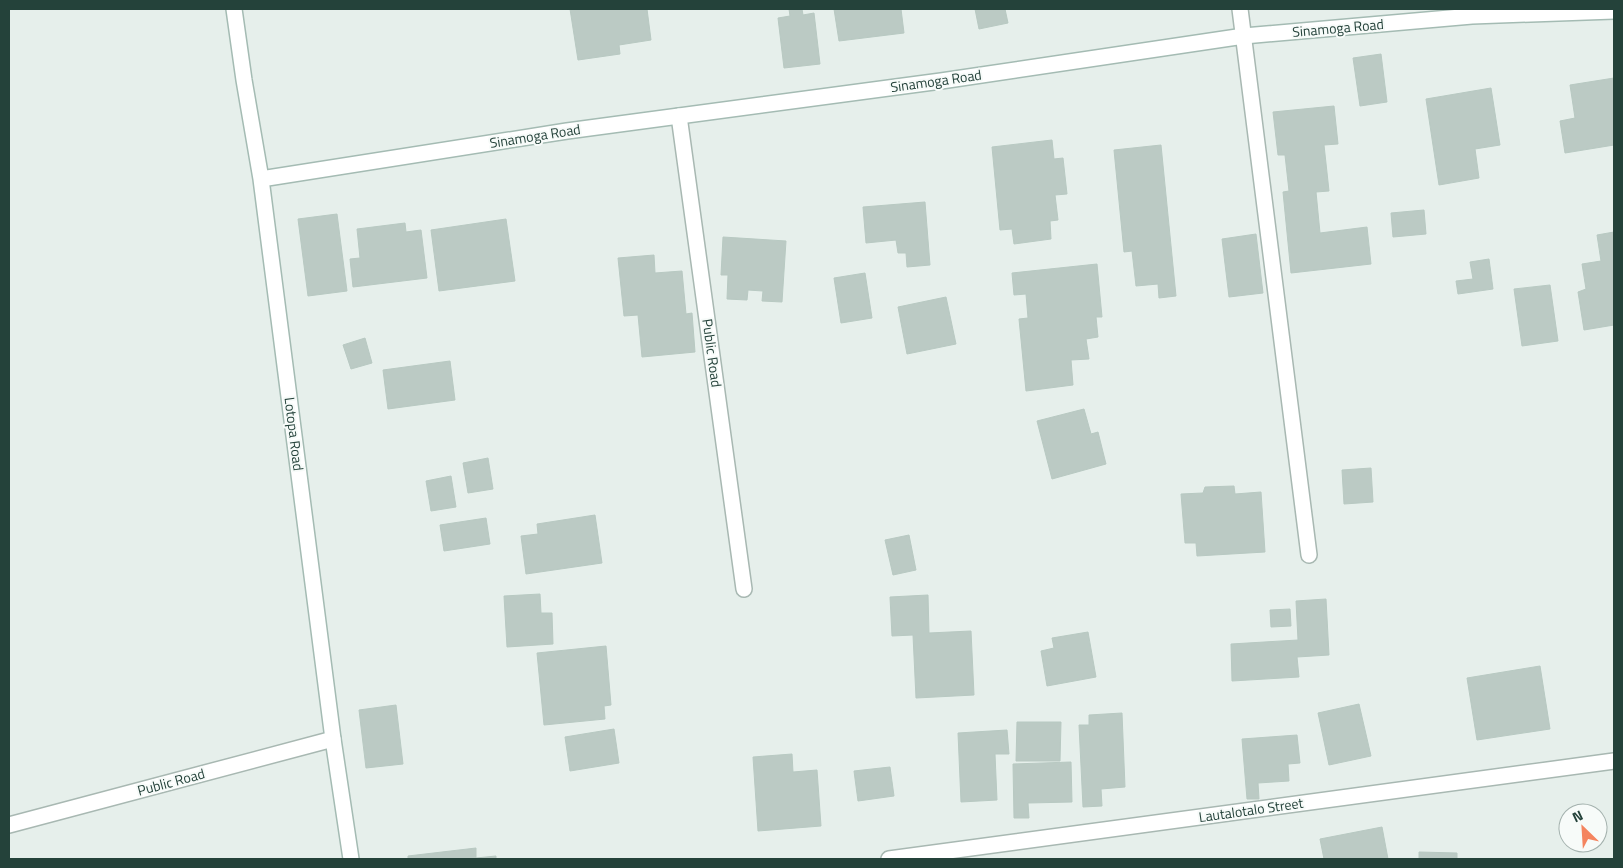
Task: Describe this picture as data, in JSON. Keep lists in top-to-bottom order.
{
  "streets": {
    "street": [
      "Sinamoga Road",
      "Public Road",
      "Lotopa Road",
      "Lautalotalo Street"
    ]
  },
  "crossings": [
    ["Sinamoga Road", "Public Road"],
    ["Sinamoga Road", "Lotopa Road"],
    ["Public Road", "Lotopa Road"]
  ],
  "north": "top left"
}
